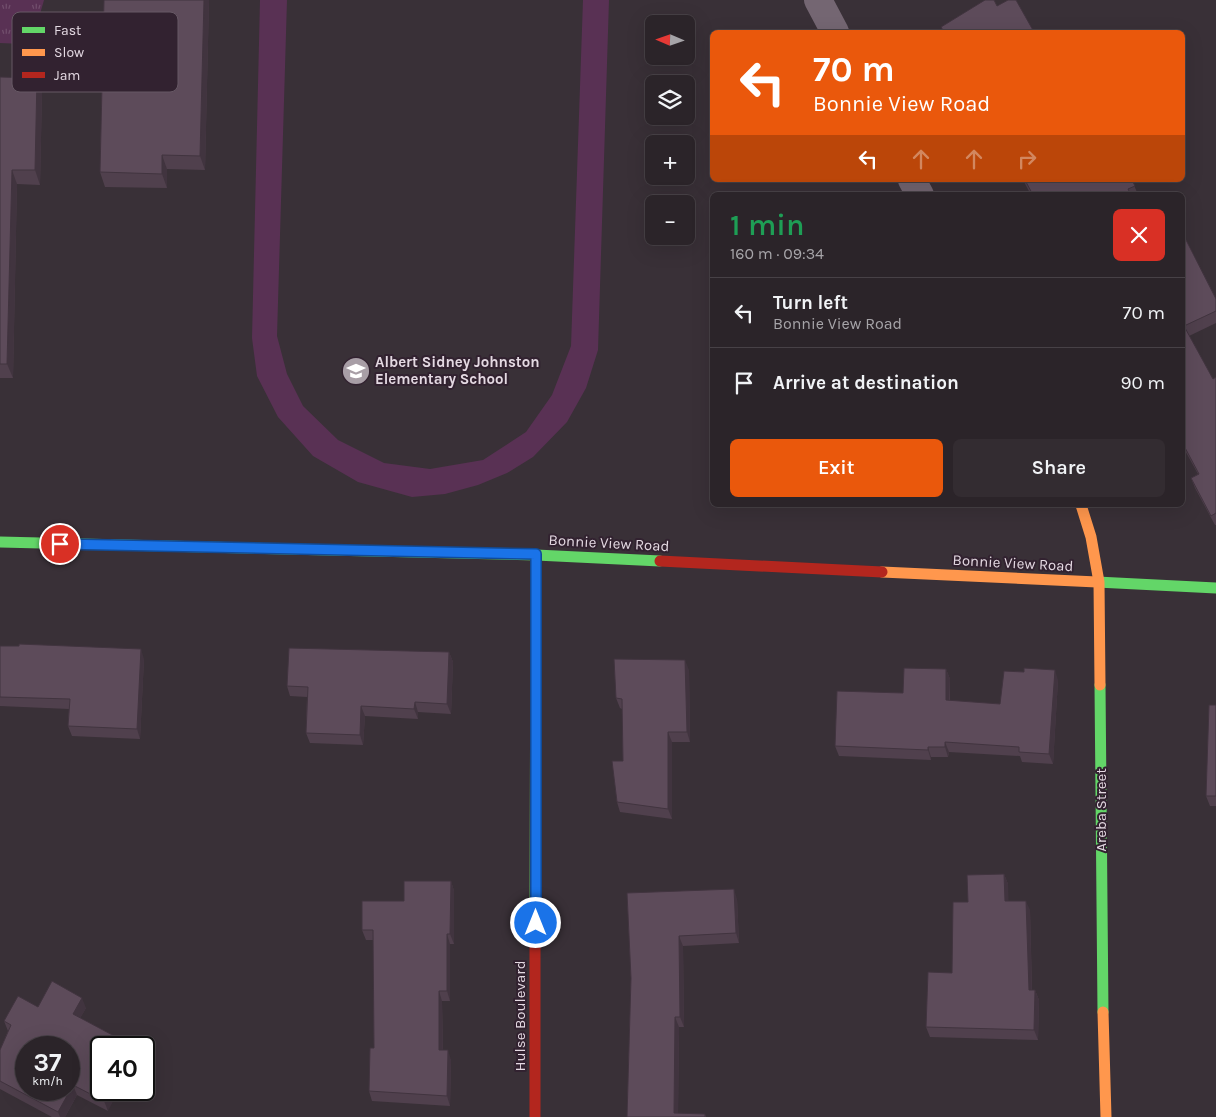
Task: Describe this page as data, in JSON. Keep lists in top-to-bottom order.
{
  "streets": {
    "street": ["Bonnie View Road", "Areba Street", "Hulse Boulevard"]
  },
  "crossings": [
    ["Bonnie View Road", "Areba Street"],
    ["Bonnie View Road", "Hulse Boulevard"]
  ],
  "places": {
    "school or university": ["Albert Sidney Johnston Elementary School"]
  },
  "legend": ["Fast", "Slow", "Jam"],
  "north": "left",
  "page": {
    "map_buttons": ["+", "−"],
    "turn": ["70 m", "Bonnie View Road"],
    "heading": ["1 min", "160 m · 09:34"],
    "list": [
      {
        "name": "Turn left",
        "note": "Bonnie View Road",
        "value": "70 m"
      },
      {
        "name": "Arrive at destination",
        "value": "90 m"
      }
    ],
    "buttons": ["Exit", "Share"],
    "speed": "37 km/h",
    "limit": "40"
  }
}
